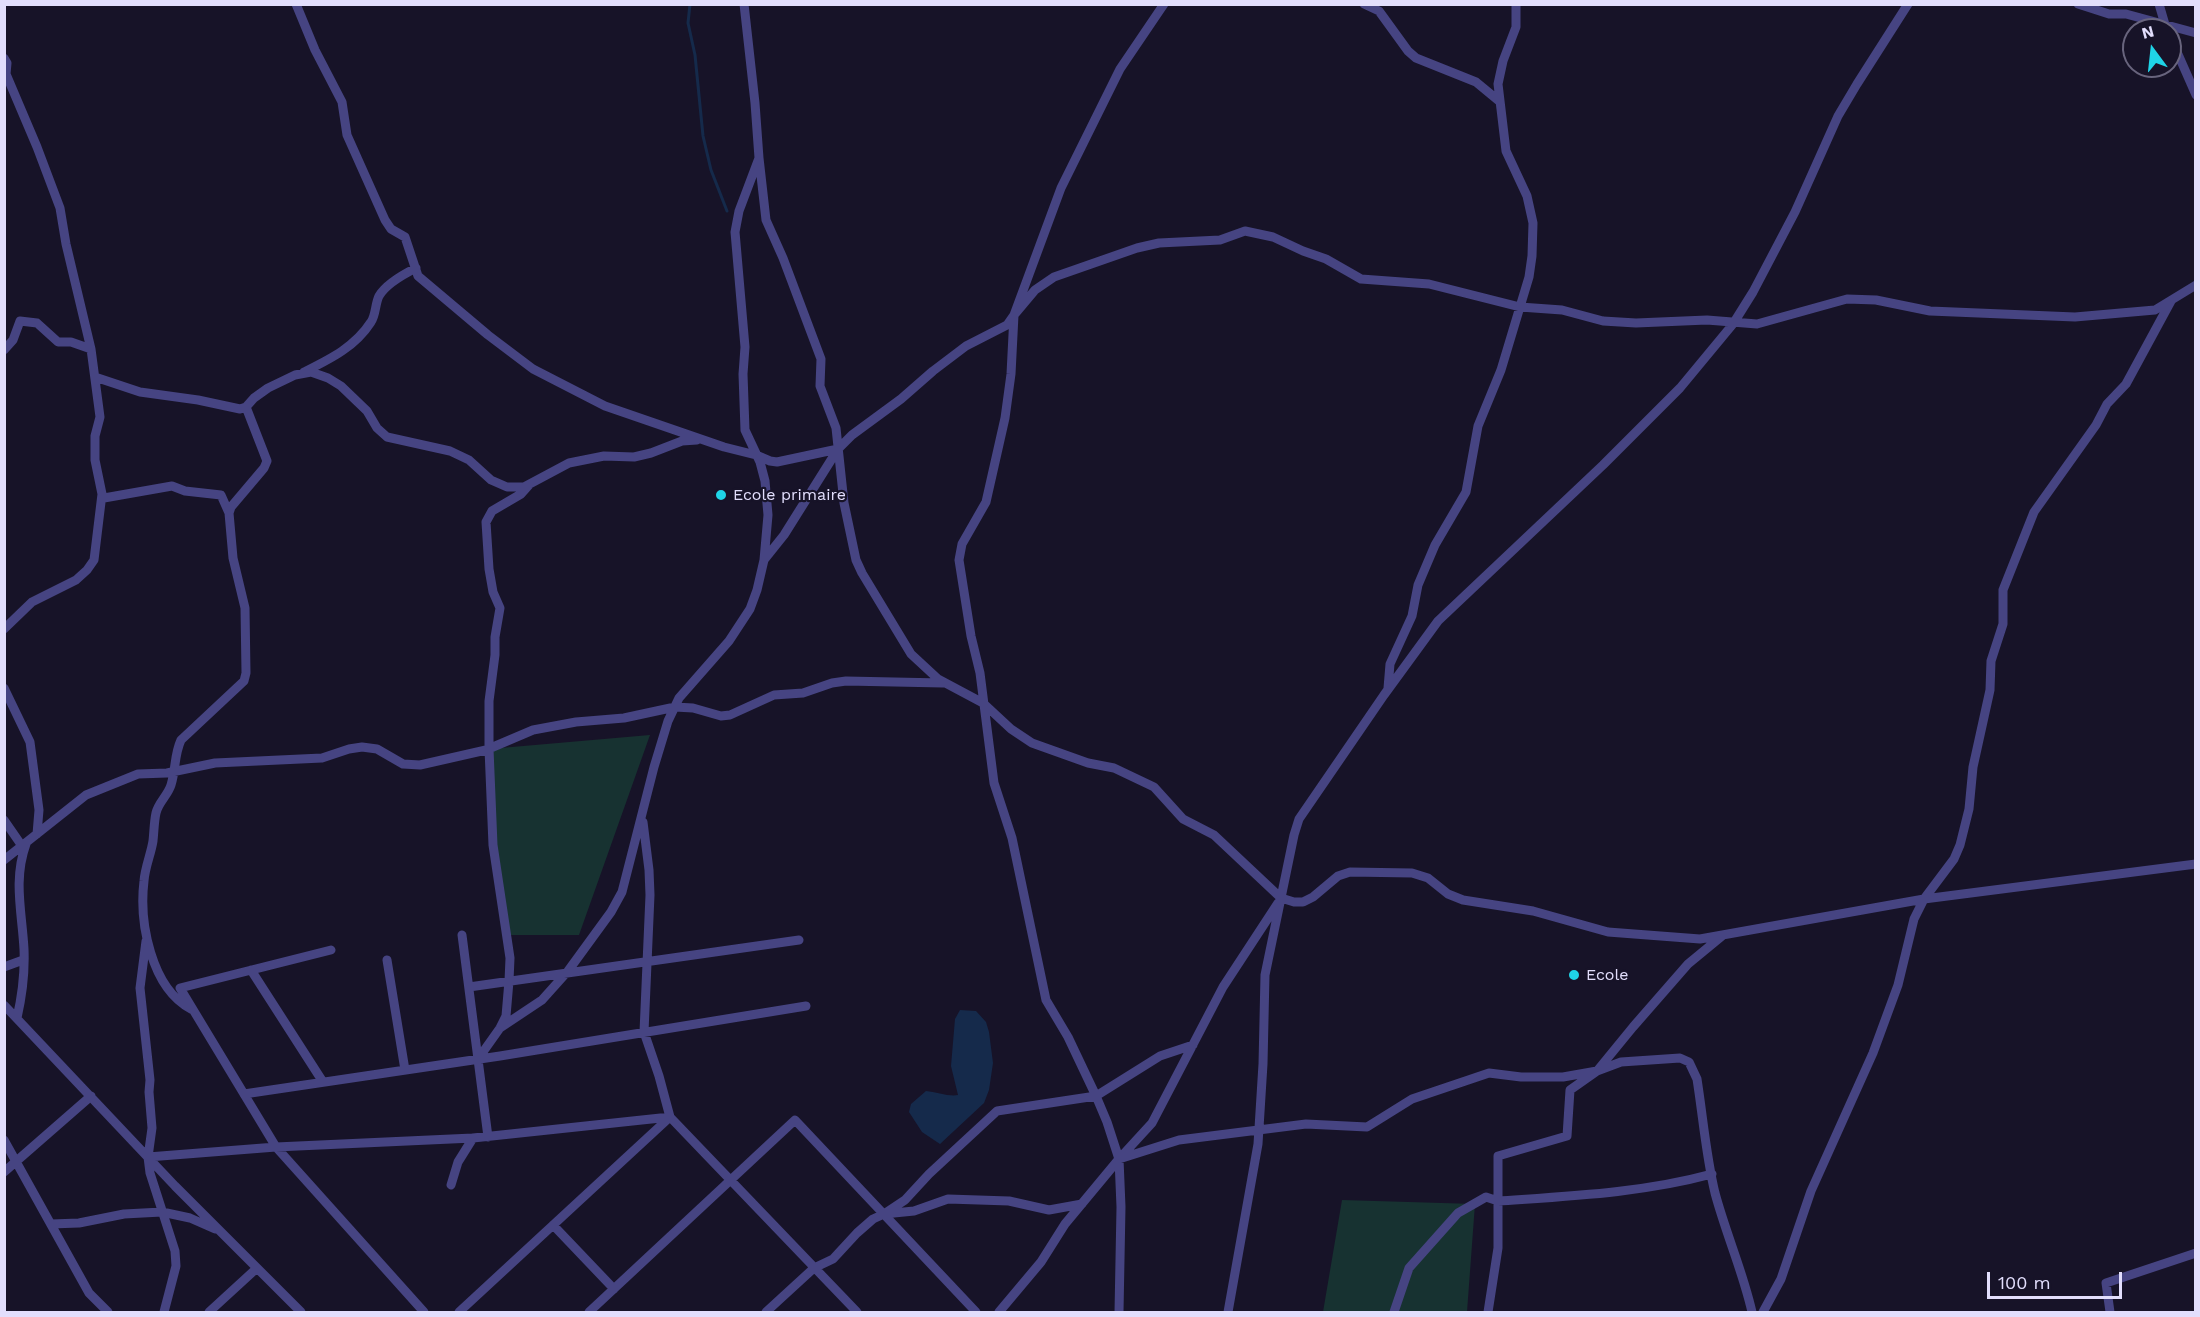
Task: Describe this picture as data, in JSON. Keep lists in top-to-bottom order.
{
  "places": ["Ecole primaire", "Ecole"],
  "scale_bar": "100 m",
  "north": "top"
}
